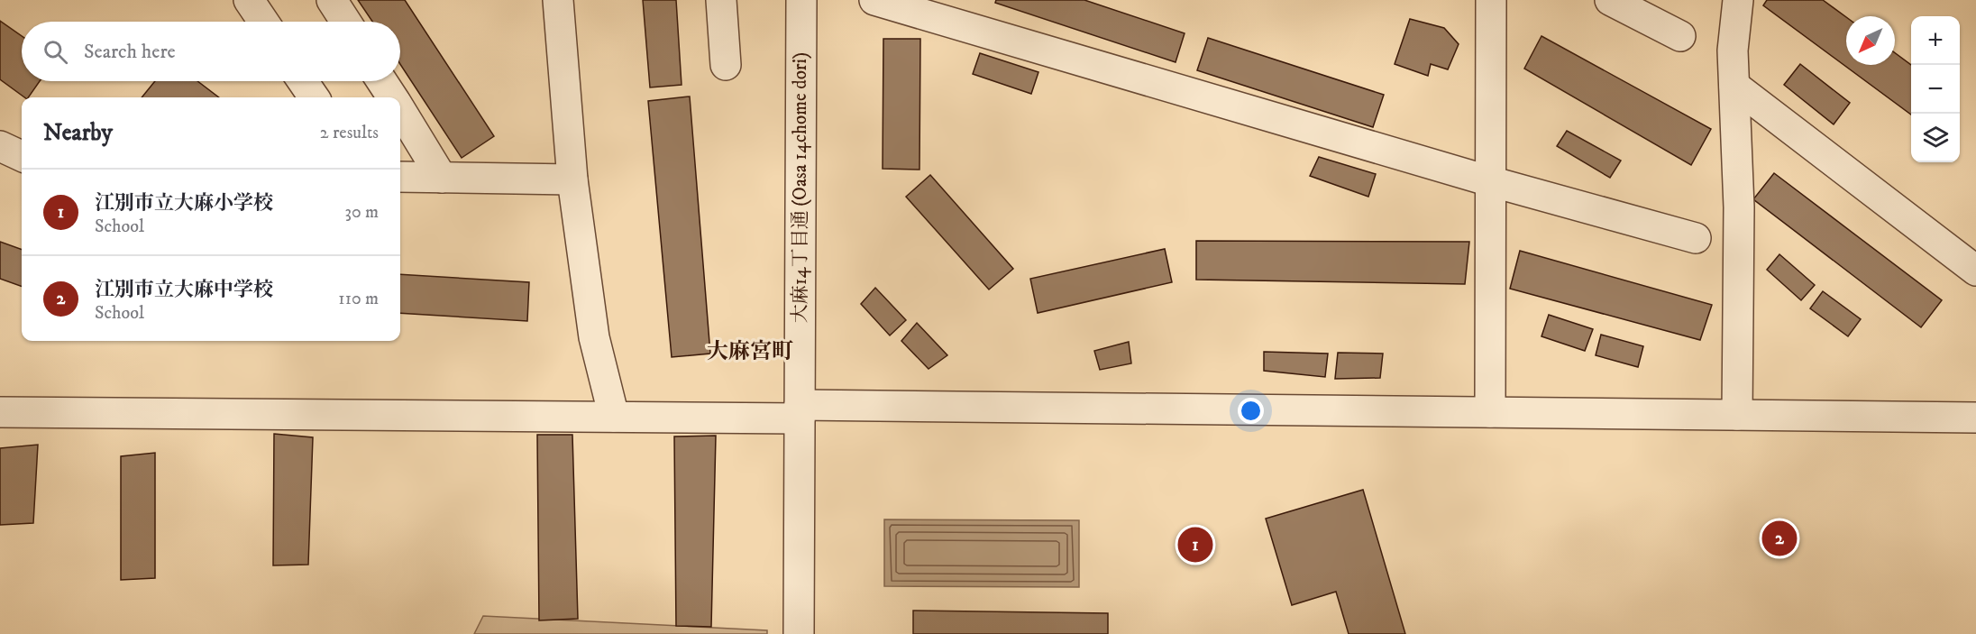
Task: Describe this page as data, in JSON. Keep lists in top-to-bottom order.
{
  "streets": {
    "street": ["大麻14丁目通 (Oasa 14chome dori)"]
  },
  "districts": ["大麻宮町"],
  "north": "bottom left",
  "page": {
    "map_buttons": ["+", "−"],
    "search": "Search here",
    "heading": ["Nearby", "2 results"],
    "list": [
      {
        "mark": "1",
        "name": "江別市立大麻小学校",
        "note": "School",
        "value": "30 m"
      },
      {
        "mark": "2",
        "name": "江別市立大麻中学校",
        "note": "School",
        "value": "110 m"
      }
    ],
    "pins": ["2", "1"]
  }
}
